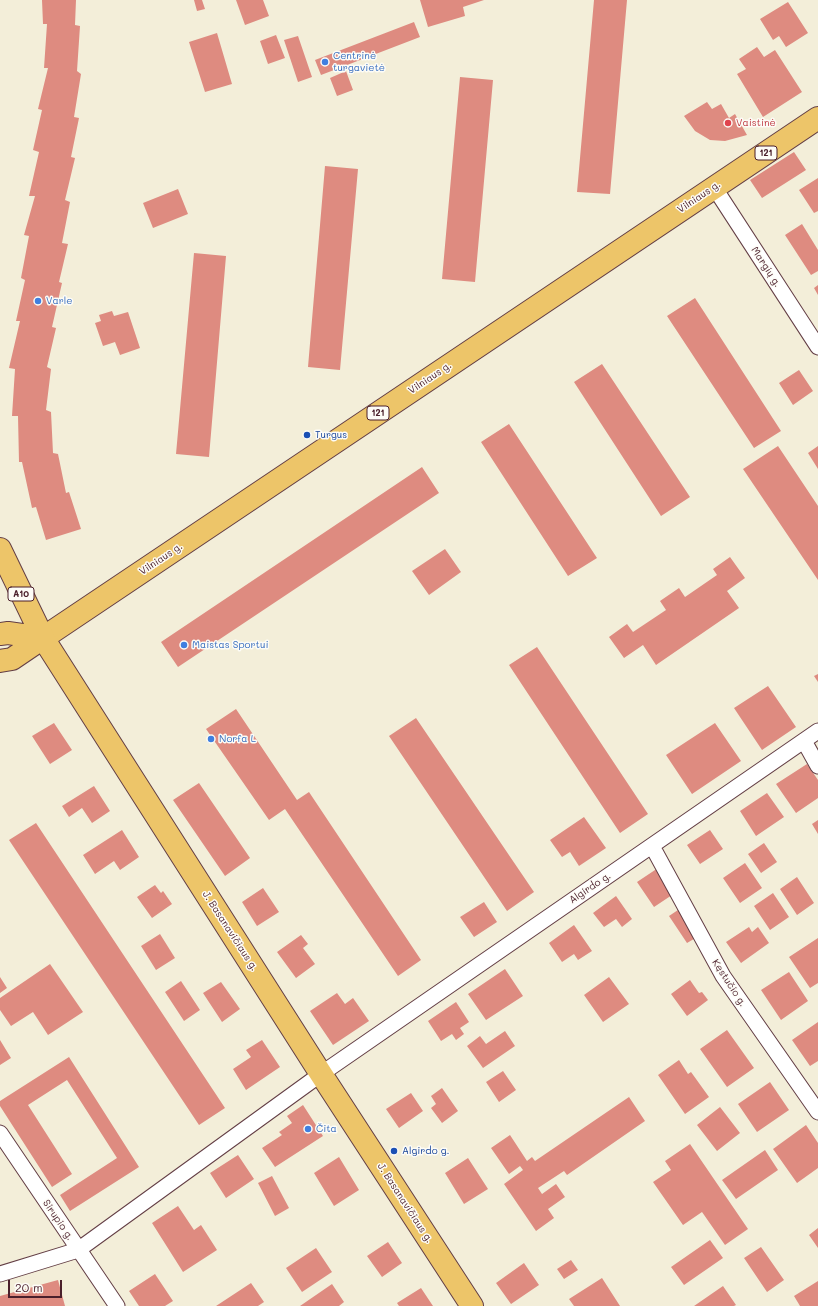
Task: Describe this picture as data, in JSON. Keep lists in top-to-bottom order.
{
  "streets": {
    "main road": [
      "121",
      "Vilniaus g.",
      "A10",
      "J. Basanavičiaus g."
    ],
    "street": [
      "Margių g.",
      "Algirdo g.",
      "Kęstučio g.",
      "Sirupio g."
    ]
  },
  "crossings": [
    ["Vilniaus g.", "Margių g."],
    ["Vilniaus g.", "J. Basanavičiaus g."],
    ["Algirdo g.", "J. Basanavičiaus g."],
    ["Algirdo g.", "Kęstučio g."],
    ["Algirdo g.", "Sirupio g."]
  ],
  "places": [
    "Centrinė turgavietė",
    "Vaistinė",
    "Varle",
    "Turgus",
    "Maistas Sportui",
    "Norfa L",
    "Čita",
    "Algirdo g."
  ],
  "scale_bar": "20 m"
}
